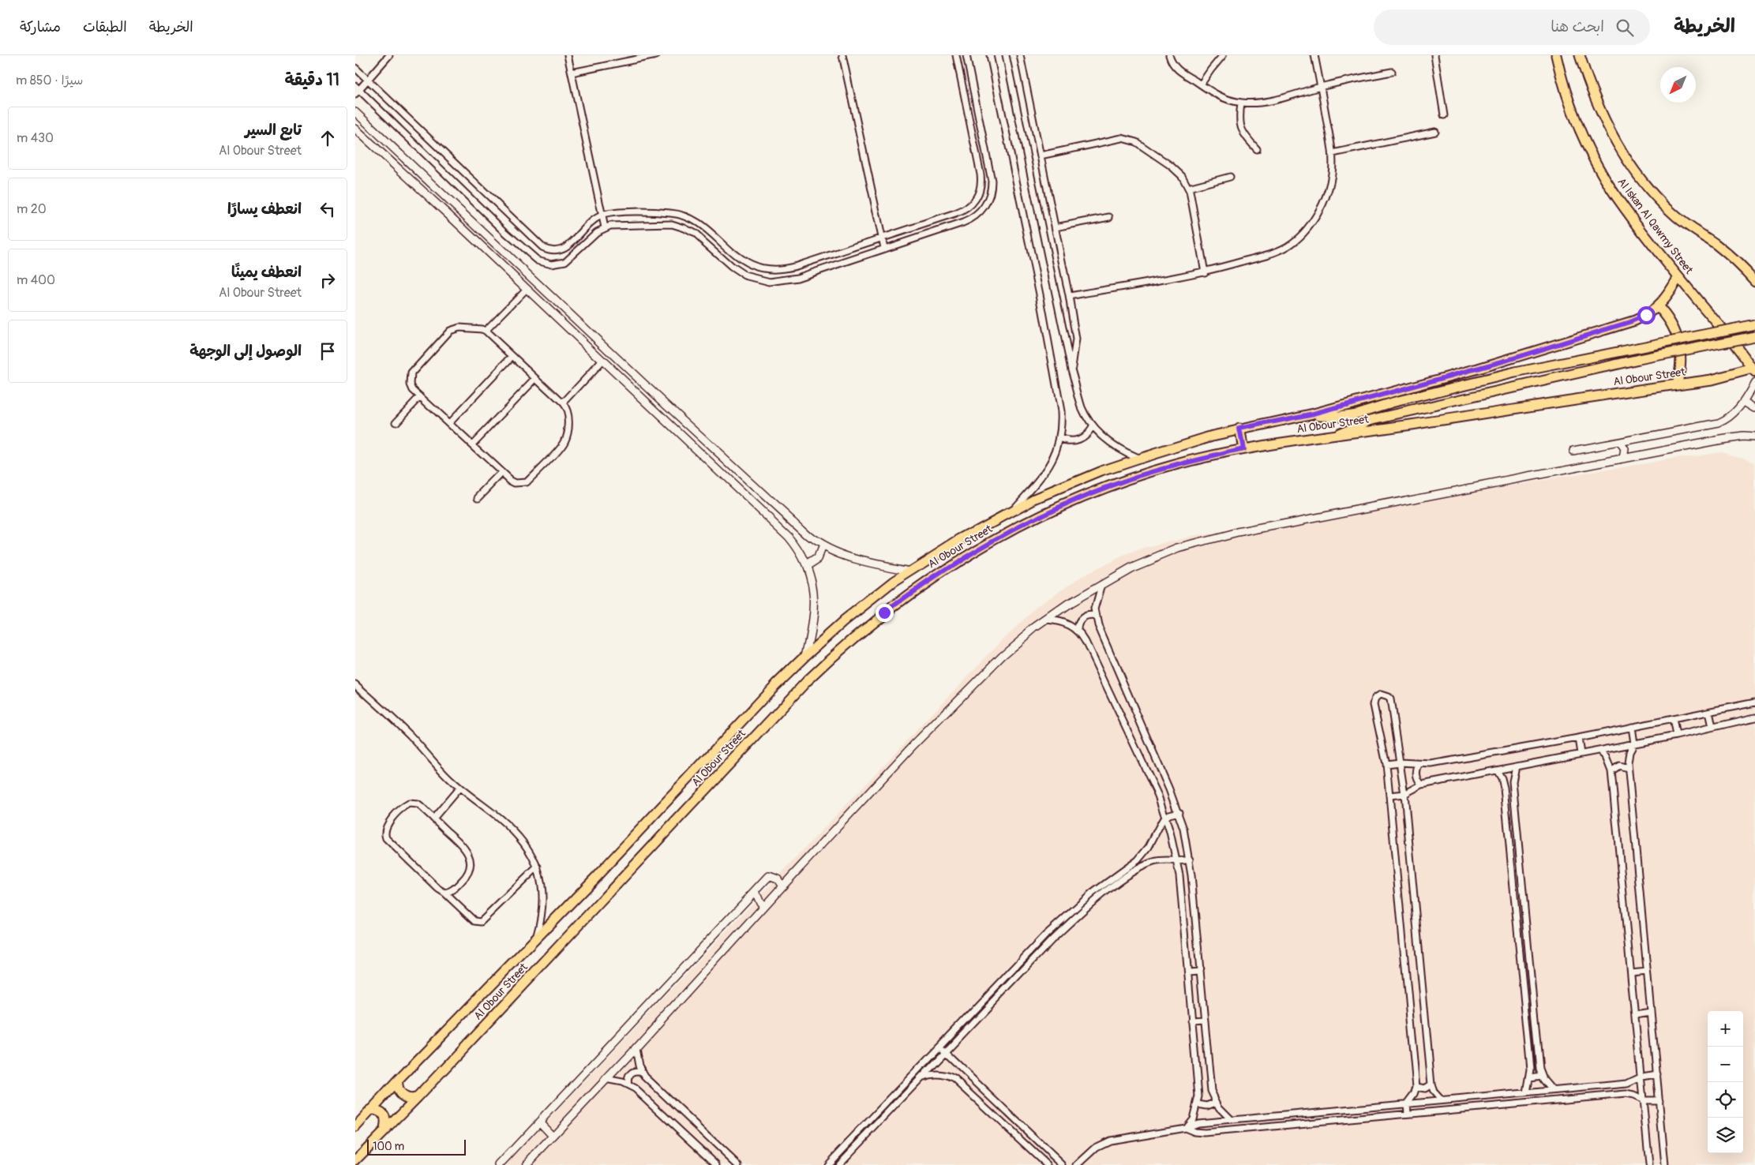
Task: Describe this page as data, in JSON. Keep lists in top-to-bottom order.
{
  "streets": {
    "main road": ["Al Iskan Al Qawmy Street", "Al Obour Street"]
  },
  "crossings": [
    ["Al Iskan Al Qawmy Street", "Al Obour Street"]
  ],
  "scale_bar": "100 m",
  "north": "bottom left",
  "page": {
    "header": "الخريطة",
    "search": "ابحث هنا",
    "nav": ["الخريطة", "الطبقات", "مشاركة"],
    "heading": ["11 دقيقة", "سيرًا · 850 m"],
    "list": [
      ["تابع السير", "Al Obour Street", "430 m"],
      ["انعطف يسارًا", "20 m"],
      ["انعطف يمينًا", "Al Obour Street", "400 m"],
      "الوصول إلى الوجهة"
    ],
    "map_buttons": ["+", "−"],
    "scale": "100 m"
  }
}
